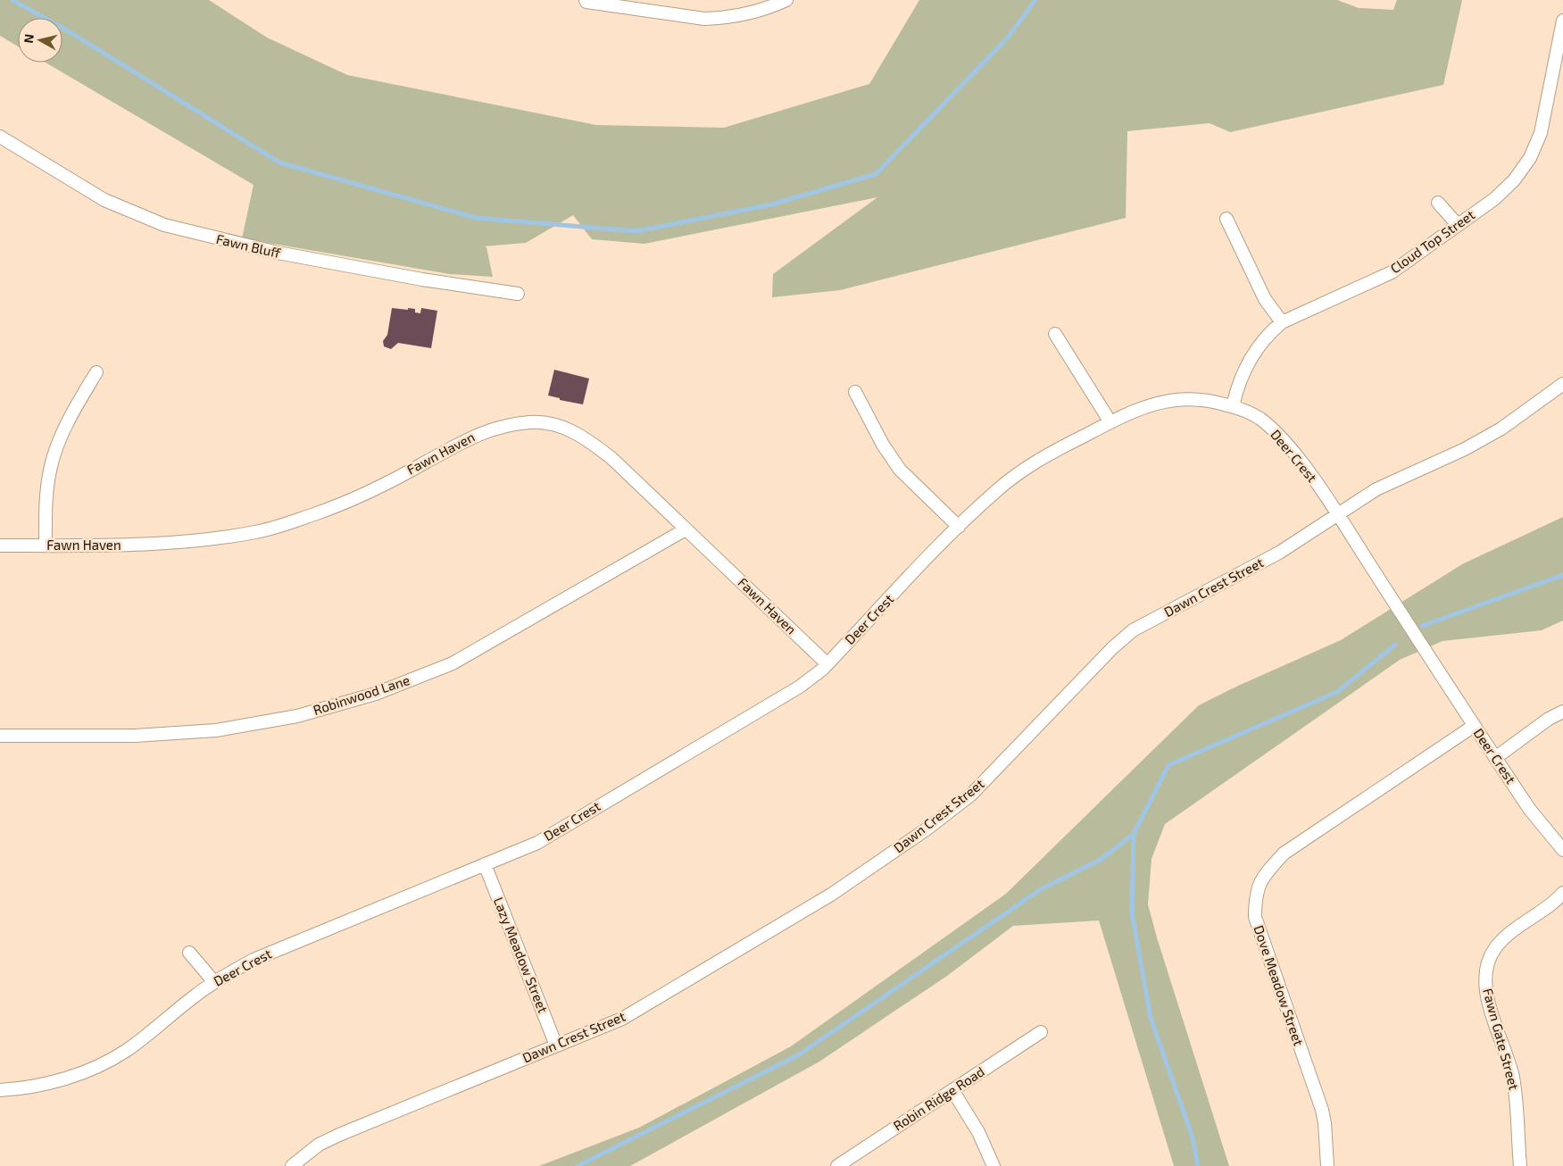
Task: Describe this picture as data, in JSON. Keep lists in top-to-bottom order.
{
  "streets": {
    "street": [
      "Cloud Top Street",
      "Fawn Bluff",
      "Fawn Haven",
      "Deer Crest",
      "Dawn Crest Street",
      "Robinwood Lane",
      "Lazy Meadow Street",
      "Dove Meadow Street",
      "Fawn Gate Street",
      "Robin Ridge Road"
    ]
  },
  "crossings": [
    ["Cloud Top Street", "Deer Crest"],
    ["Fawn Haven", "Deer Crest"],
    ["Fawn Haven", "Robinwood Lane"],
    ["Deer Crest", "Dawn Crest Street"],
    ["Deer Crest", "Lazy Meadow Street"],
    ["Deer Crest", "Dove Meadow Street"],
    ["Dawn Crest Street", "Lazy Meadow Street"]
  ],
  "north": "left"
}
